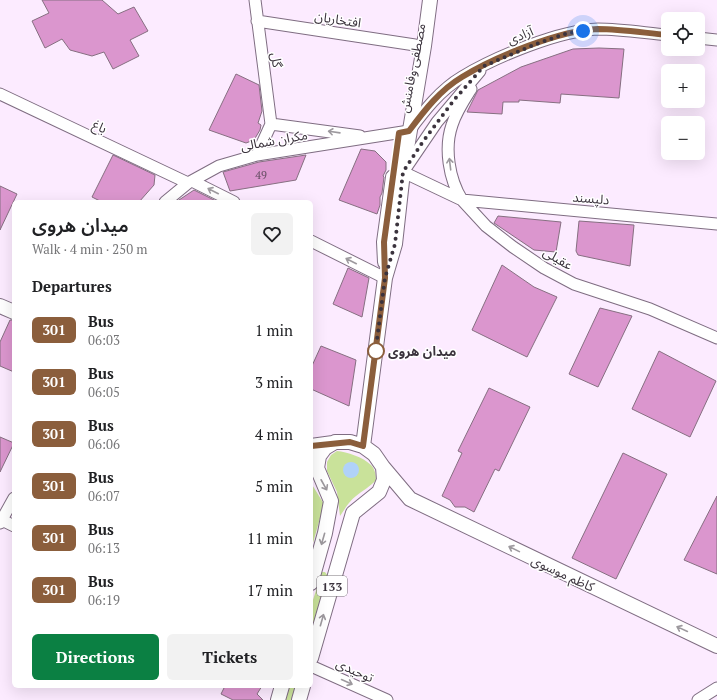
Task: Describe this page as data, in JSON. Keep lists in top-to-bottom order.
{
  "streets": {
    "main road": ["مصطفی وفامنش", "کاظم موسوی", "133"],
    "street": [
      "افتخاریان",
      "آزادی",
      "گل",
      "باغ",
      "مکران شمالی",
      "دلپسند",
      "عقیلی",
      "توحیدی"
    ]
  },
  "crossings": [
    ["افتخاریان", "گل"],
    ["افتخاریان", "مصطفی وفامنش"],
    ["آزادی", "مصطفی وفامنش"],
    ["آزادی", "مکران شمالی"],
    ["مصطفی وفامنش", "مکران شمالی"],
    ["مصطفی وفامنش", "عقیلی"],
    ["باغ", "مکران شمالی"],
    ["دلپسند", "عقیلی"],
    ["کاظم موسوی", "133"]
  ],
  "one_way": ["کاظم موسوی", "توحیدی"],
  "places": ["میدان هروی"],
  "lines": ["bus line 301"],
  "house_numbers": ["49"],
  "page": {
    "map_buttons": ["+", "−"],
    "heading": [
      ["میدان هروی", "Walk · 4 min · 250 m"],
      "Departures"
    ],
    "list": [
      {
        "mark": "301",
        "name": "Bus",
        "note": "06:03",
        "value": "1 min"
      },
      {
        "mark": "301",
        "name": "Bus",
        "note": "06:05",
        "value": "3 min"
      },
      {
        "mark": "301",
        "name": "Bus",
        "note": "06:06",
        "value": "4 min"
      },
      {
        "mark": "301",
        "name": "Bus",
        "note": "06:07",
        "value": "5 min"
      },
      {
        "mark": "301",
        "name": "Bus",
        "note": "06:13",
        "value": "11 min"
      },
      {
        "mark": "301",
        "name": "Bus",
        "note": "06:19",
        "value": "17 min"
      }
    ],
    "buttons": ["Directions", "Tickets"]
  }
}
